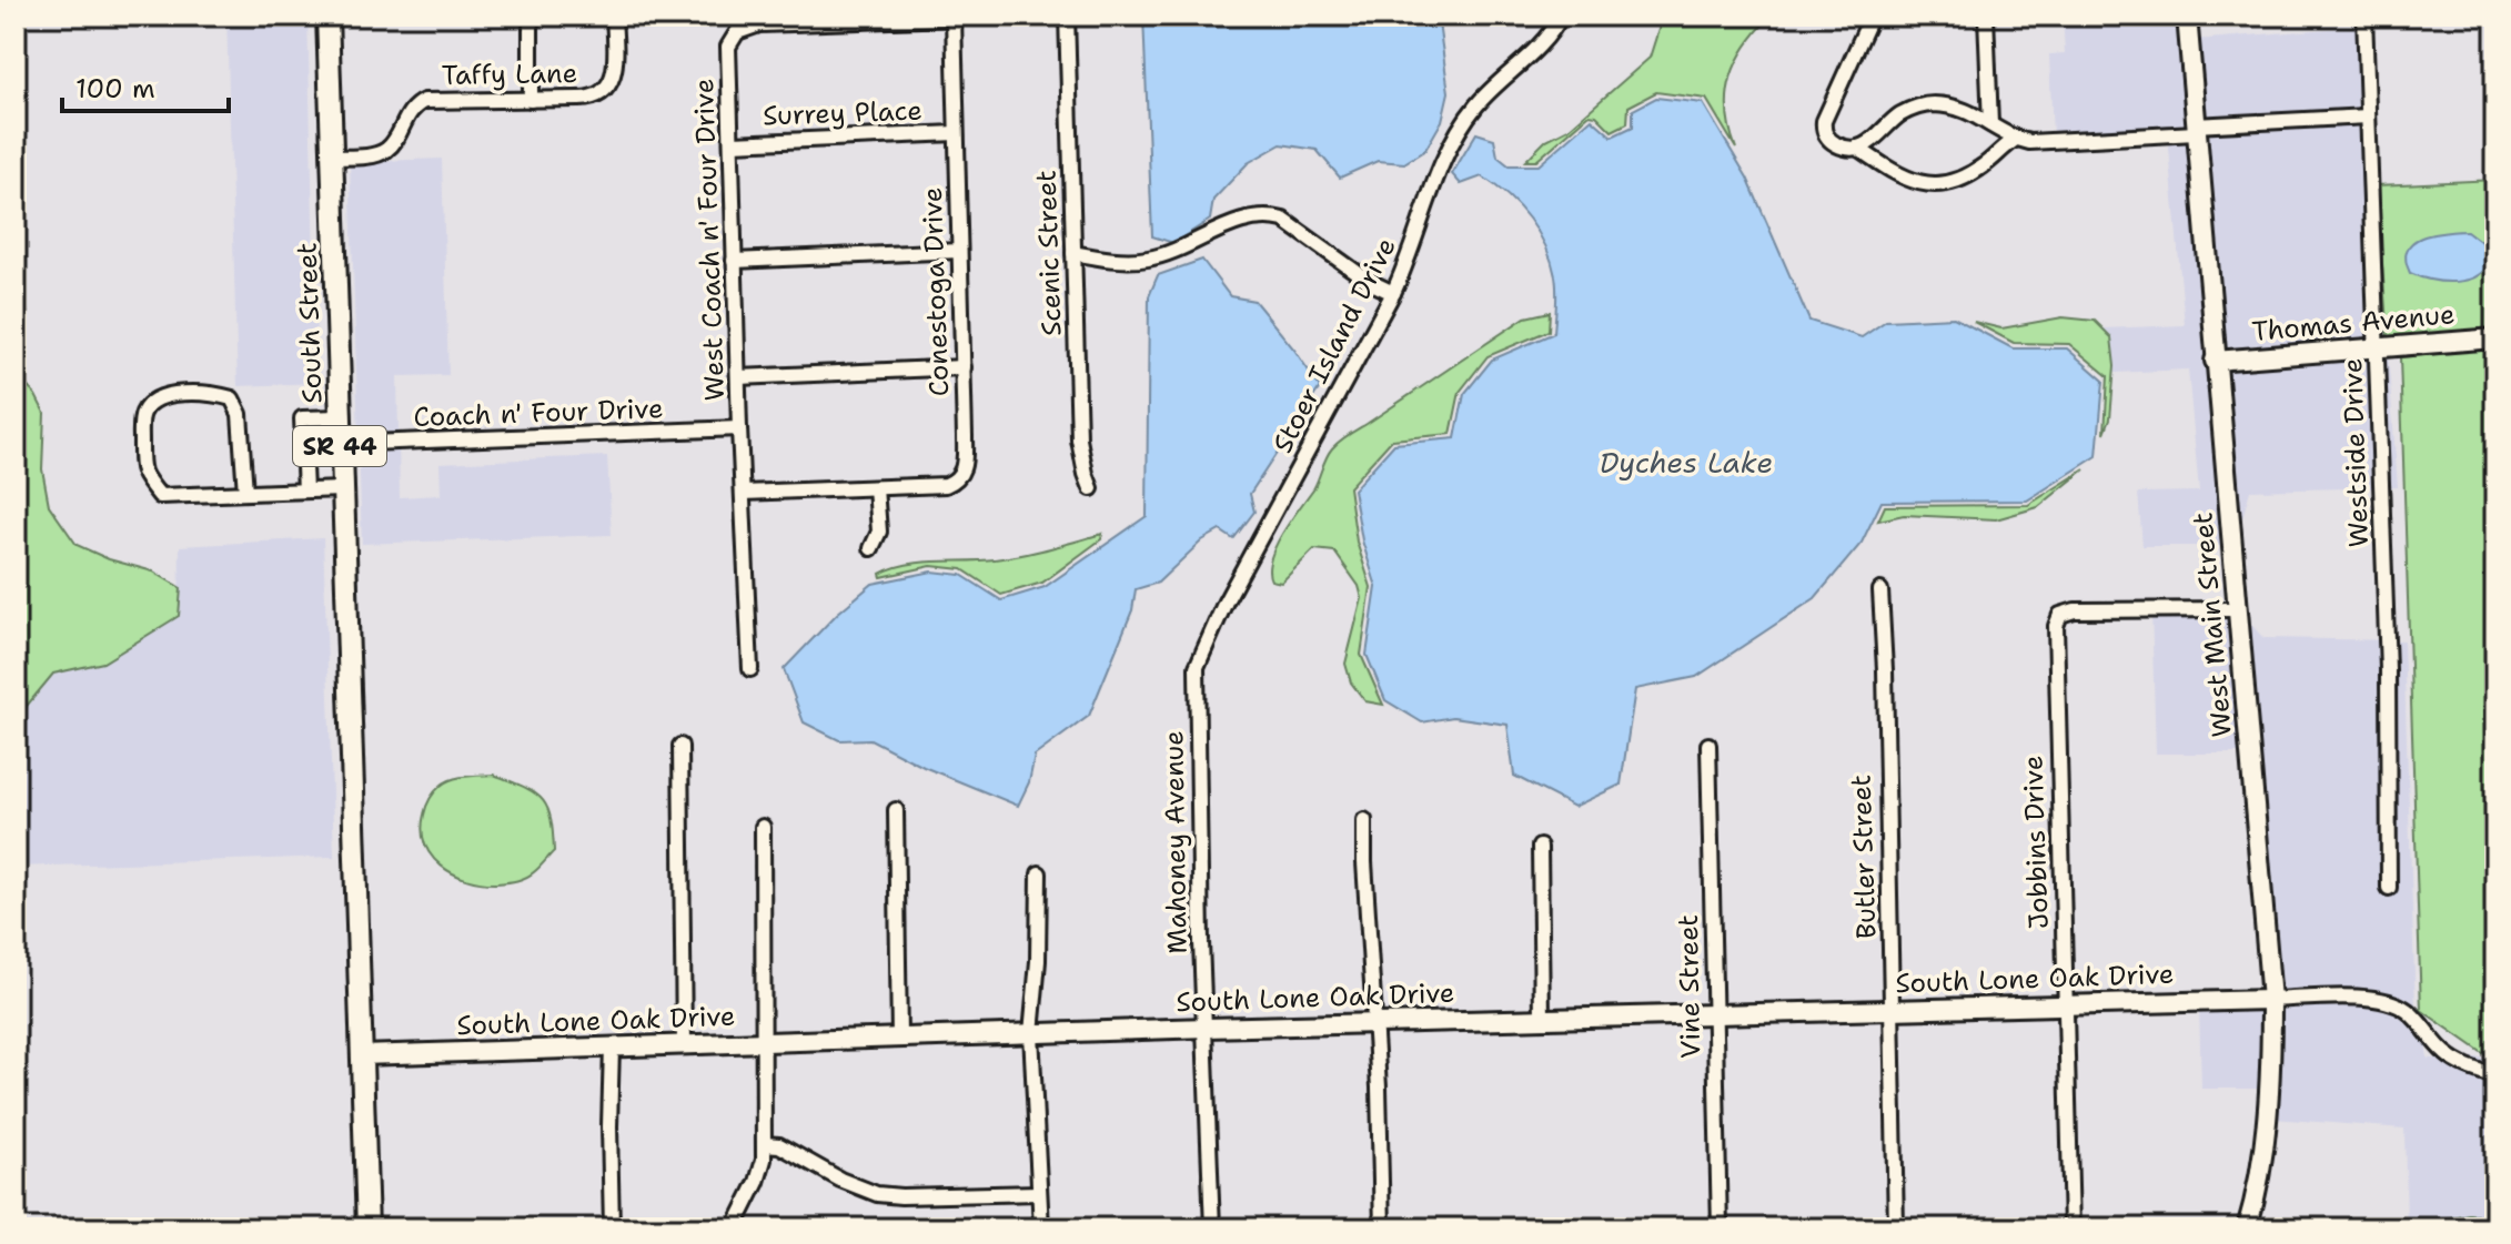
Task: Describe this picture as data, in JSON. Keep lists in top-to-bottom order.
{
  "streets": {
    "main road": ["South Street", "SR 44"],
    "street": [
      "Taffy Lane",
      "Surrey Place",
      "West Coach n' Four Drive",
      "Scenic Street",
      "Conestoga Drive",
      "Thomas Avenue",
      "Stoer Island Drive",
      "Coach n' Four Drive",
      "Westside Drive",
      "West Main Street",
      "Mahoney Avenue",
      "Jobbins Drive",
      "Butler Street",
      "South Lone Oak Drive",
      "Vine Street"
    ]
  },
  "crossings": [
    ["Taffy Lane", "South Street"],
    ["Surrey Place", "West Coach n' Four Drive"],
    ["Surrey Place", "Conestoga Drive"],
    ["West Coach n' Four Drive", "Conestoga Drive"],
    ["West Coach n' Four Drive", "Coach n' Four Drive"],
    ["South Street", "Coach n' Four Drive"],
    ["South Street", "SR 44"],
    ["South Street", "South Lone Oak Drive"],
    ["Thomas Avenue", "Westside Drive"],
    ["Thomas Avenue", "West Main Street"],
    ["Stoer Island Drive", "Mahoney Avenue"],
    ["SR 44", "South Lone Oak Drive"],
    ["West Main Street", "Jobbins Drive"],
    ["West Main Street", "South Lone Oak Drive"],
    ["Mahoney Avenue", "South Lone Oak Drive"],
    ["Jobbins Drive", "South Lone Oak Drive"],
    ["Butler Street", "South Lone Oak Drive"],
    ["South Lone Oak Drive", "Vine Street"]
  ],
  "water": ["Dyches Lake"],
  "scale_bar": "100 m"
}
